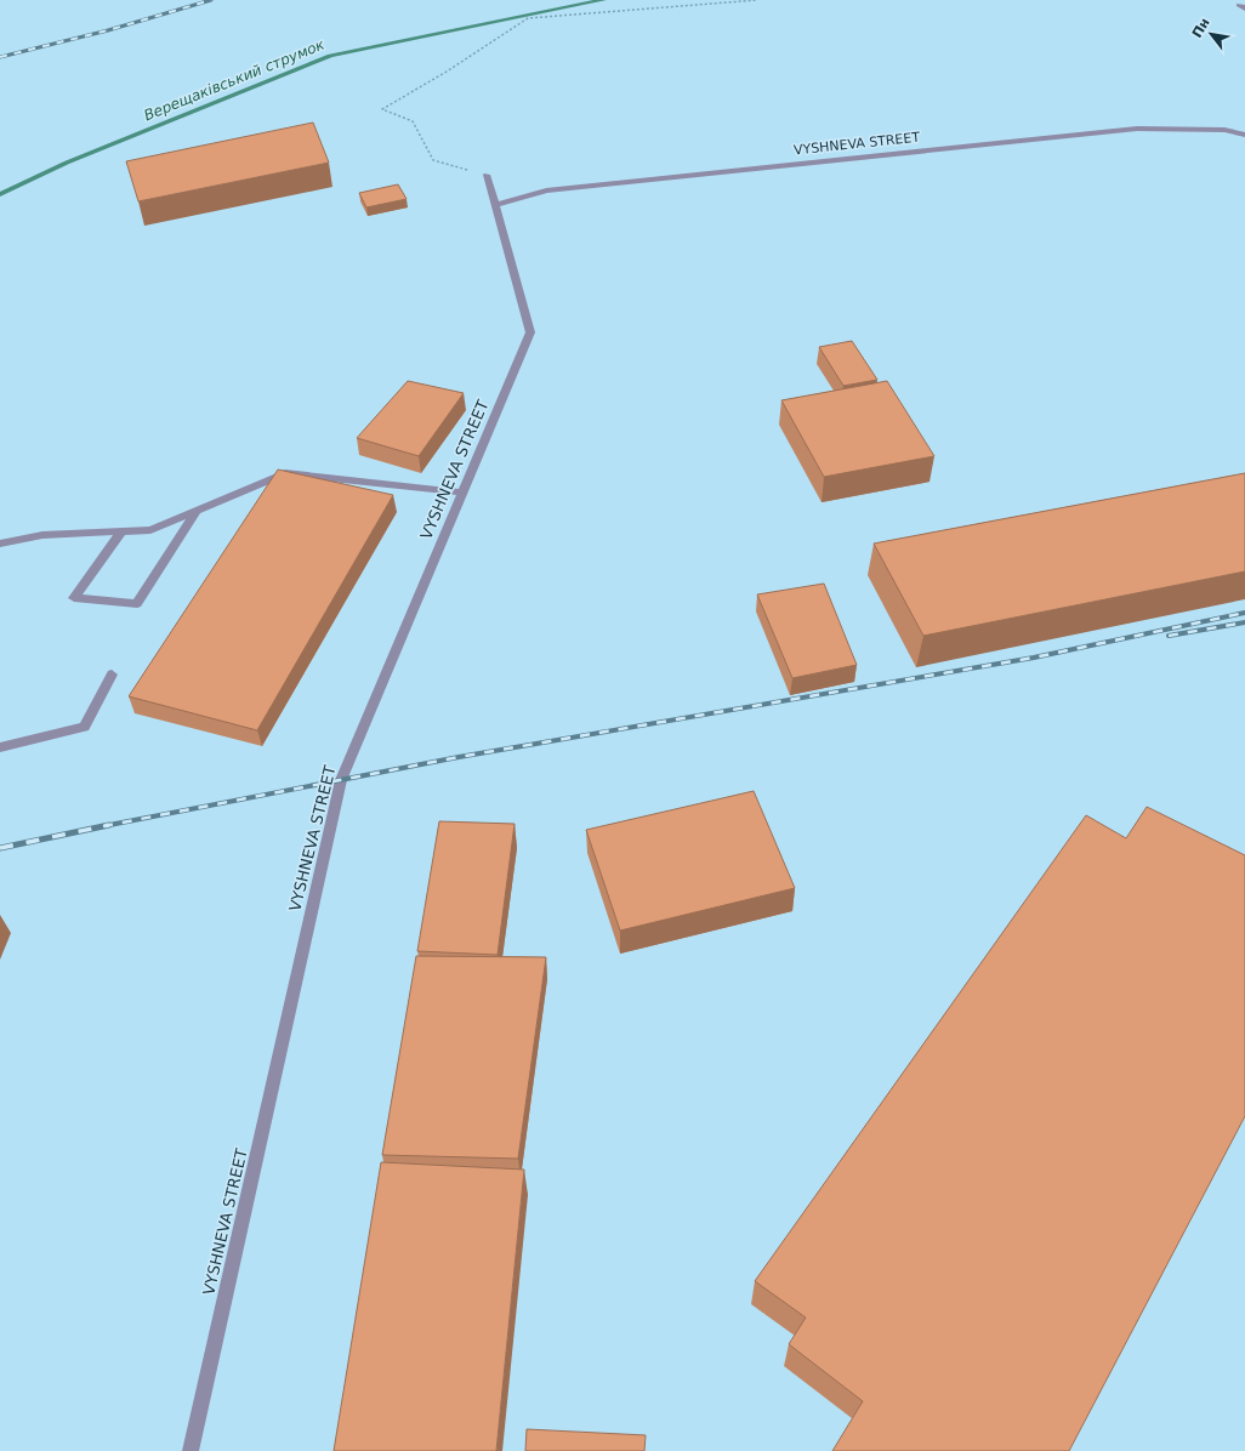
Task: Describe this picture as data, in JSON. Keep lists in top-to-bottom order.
{
  "streets": {
    "street": ["VYSHNEVA STREET"]
  },
  "water": ["Верещаківський струмок"],
  "north": "top left"
}
